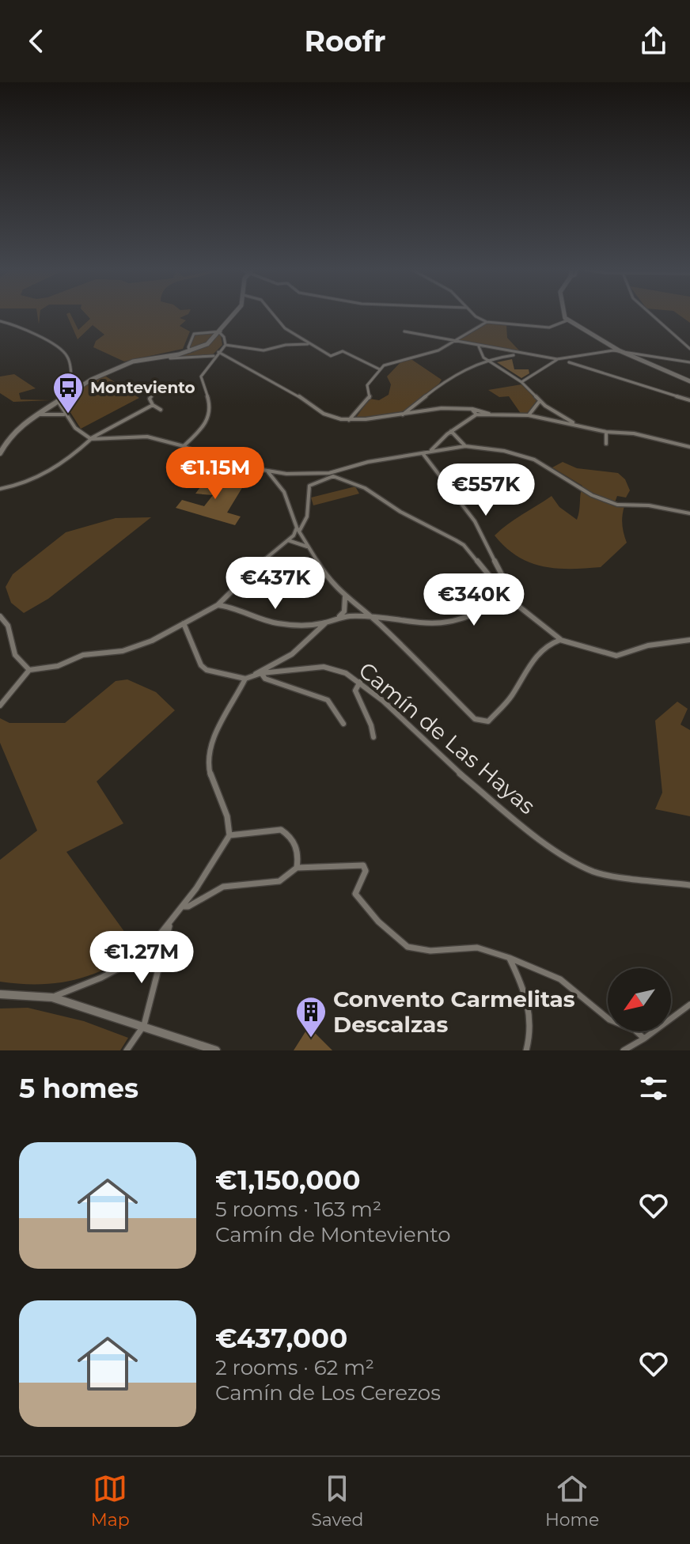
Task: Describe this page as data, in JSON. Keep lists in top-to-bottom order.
{
  "streets": {
    "street": ["Camín de Las Hayas"]
  },
  "places": {
    "bus stop": ["Monteviento"],
    "building": ["Convento Carmelitas Descalzas"]
  },
  "north": "bottom left",
  "page": {
    "header": "Roofr",
    "price": [
      "€1.15M",
      "€557K",
      "€437K",
      "€340K",
      "€1.27M"
    ],
    "heading": "5 homes",
    "list": [
      {
        "name": "€1,150,000",
        "note": "5 rooms · 163 m² · Camín de Monteviento"
      },
      {
        "name": "€437,000",
        "note": "2 rooms · 62 m² · Camín de Los Cerezos"
      }
    ],
    "tabs": ["Map", "Saved", "Home"]
  }
}
